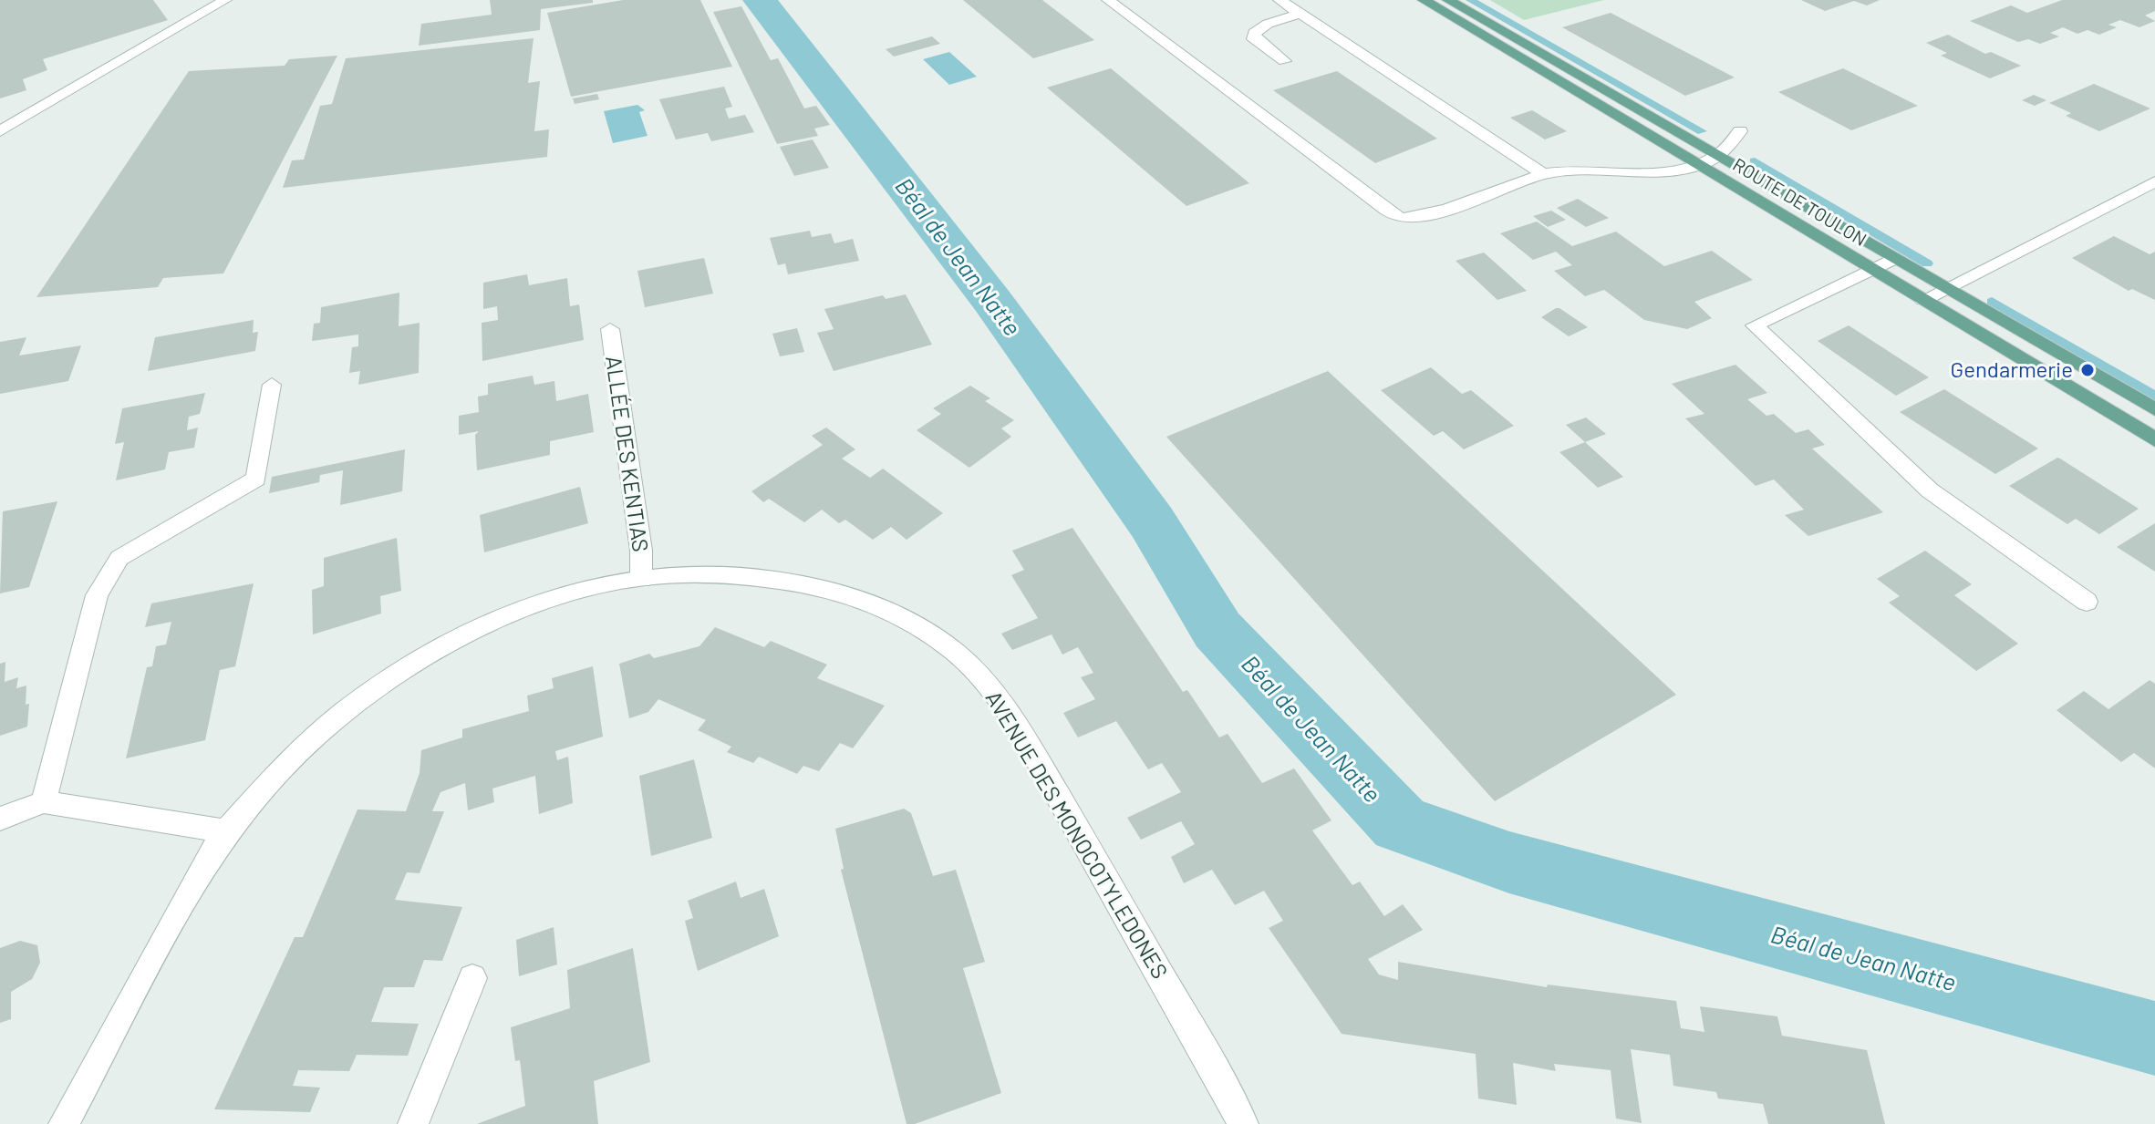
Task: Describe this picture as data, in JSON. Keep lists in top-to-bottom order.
{
  "streets": {
    "main road": ["ROUTE DE TOULON"],
    "street": ["ALLÉE DES KENTIAS", "AVENUE DES MONOCOTYLEDONES"]
  },
  "crossings": [
    ["ALLÉE DES KENTIAS", "AVENUE DES MONOCOTYLEDONES"]
  ],
  "water": ["Béal de Jean Natte"],
  "places": ["Gendarmerie"]
}
